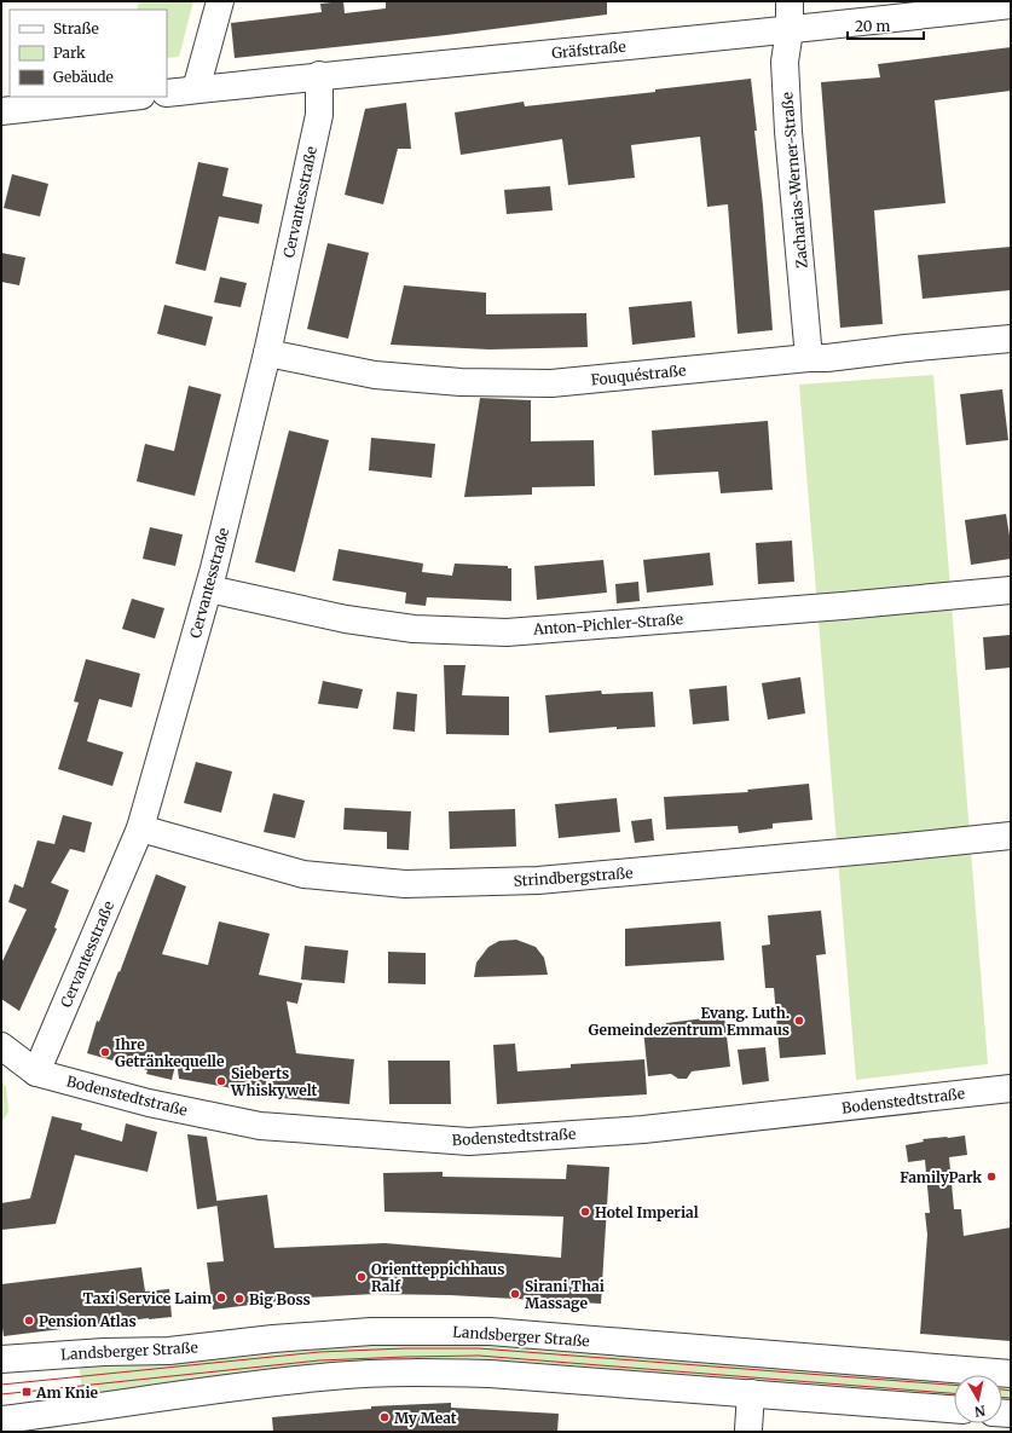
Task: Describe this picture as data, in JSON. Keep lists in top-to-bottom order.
{
  "streets": {
    "street": [
      "Gräfstraße",
      "Zacharias-Werner-Straße",
      "Cervantesstraße",
      "Fouquéstraße",
      "Anton-Pichler-Straße",
      "Strindbergstraße",
      "Bodenstedtstraße",
      "Landsberger Straße"
    ]
  },
  "crossings": [
    ["Gräfstraße", "Zacharias-Werner-Straße"],
    ["Gräfstraße", "Cervantesstraße"],
    ["Zacharias-Werner-Straße", "Fouquéstraße"],
    ["Cervantesstraße", "Fouquéstraße"],
    ["Cervantesstraße", "Anton-Pichler-Straße"],
    ["Cervantesstraße", "Strindbergstraße"],
    ["Cervantesstraße", "Bodenstedtstraße"]
  ],
  "places": {
    "other": [
      "Evang. Luth. Gemeindezentrum Emmaus",
      "Ihre Getränkequelle",
      "Sieberts Whiskywelt",
      "FamilyPark",
      "Hotel Imperial",
      "Orientteppichhaus Ralf",
      "Sirani Thai Massage",
      "Taxi Service Laim",
      "Big Boss",
      "Pension Atlas",
      "My Meat"
    ],
    "transit": ["Am Knie"]
  },
  "legend": ["Straße", "Park", "Gebäude"],
  "scale_bar": "20 m",
  "north": "bottom"
}
